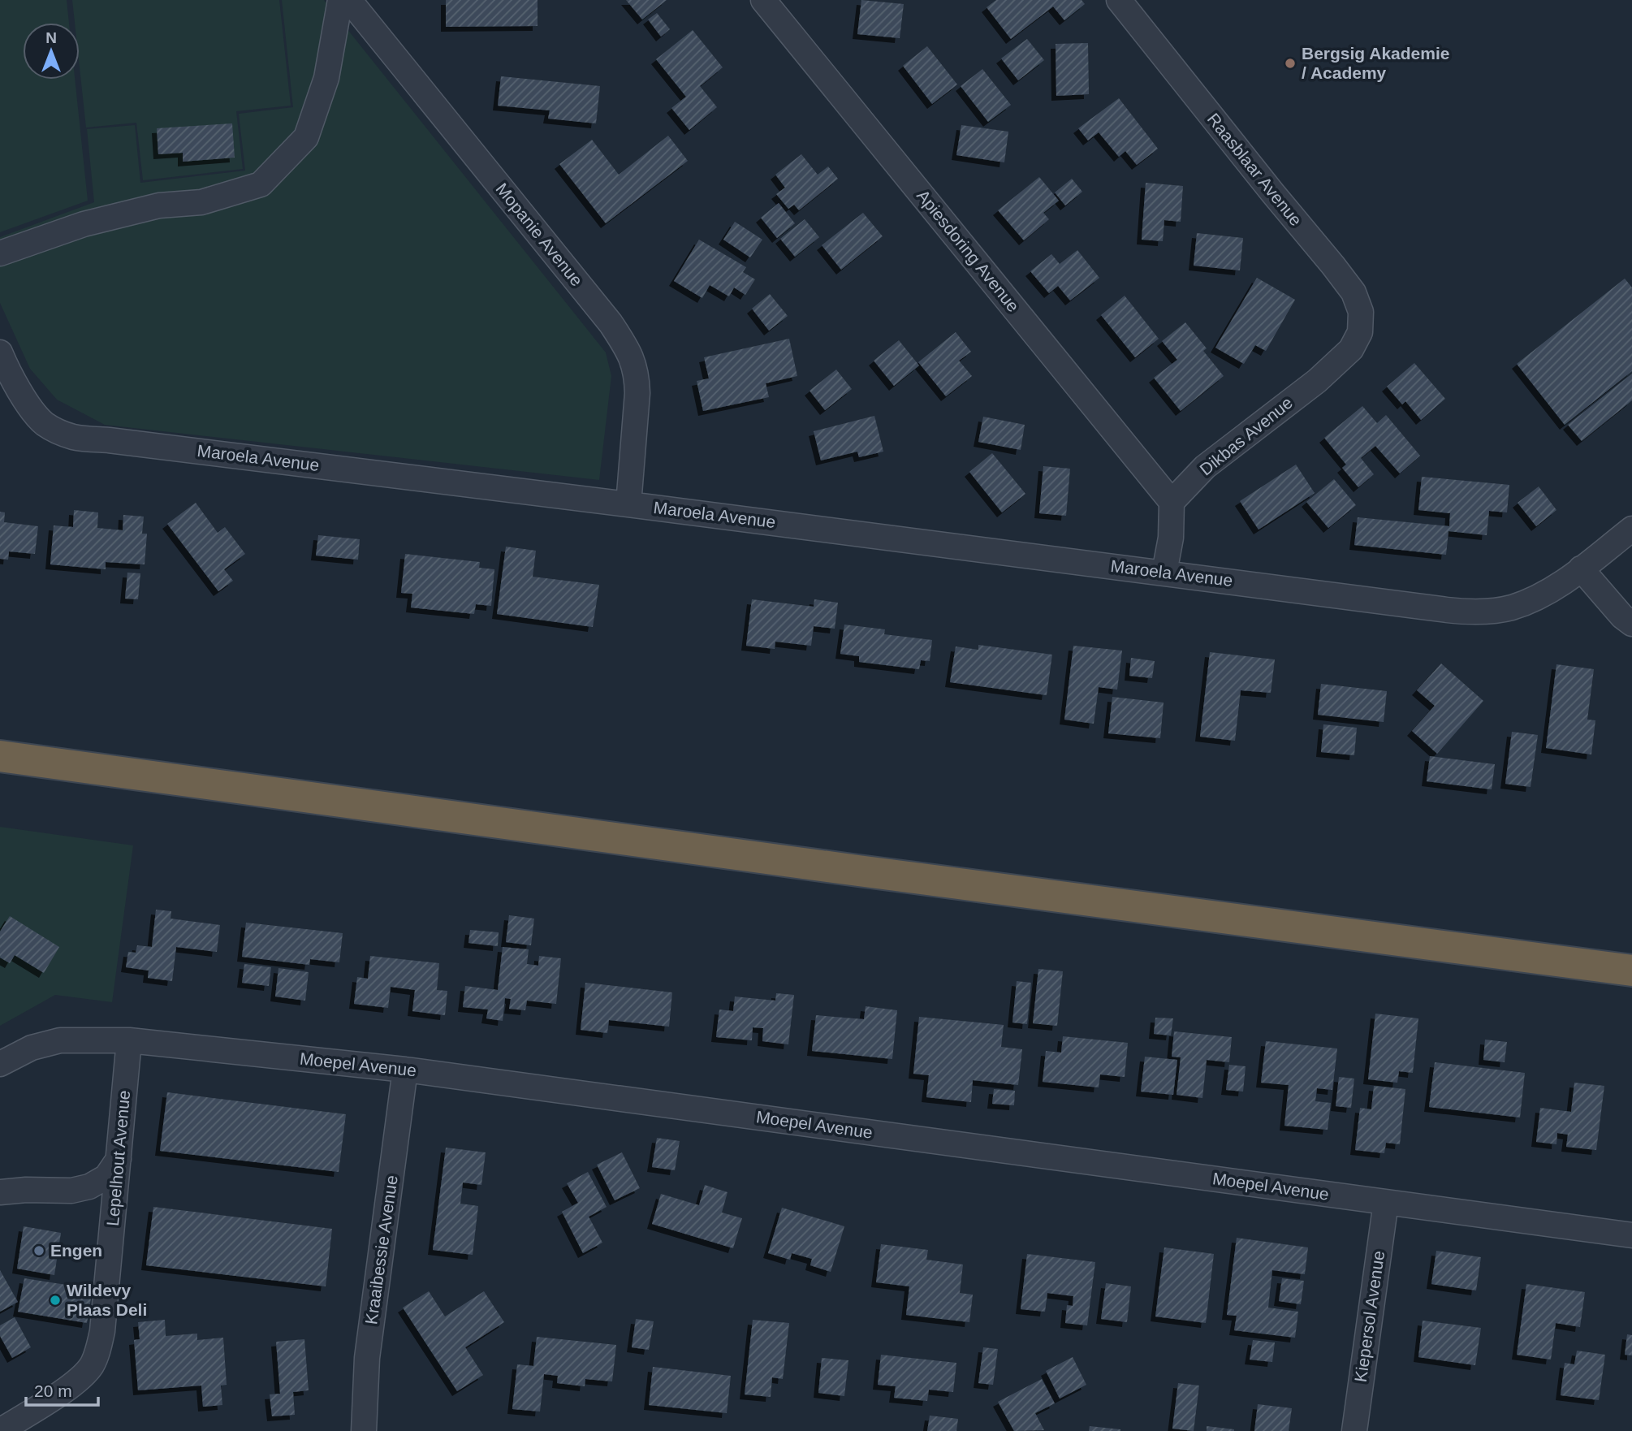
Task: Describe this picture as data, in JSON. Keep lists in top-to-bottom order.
{
  "streets": {
    "street": [
      "Raasblaar Avenue",
      "Mopanie Avenue",
      "Apiesdoring Avenue",
      "Dikbas Avenue",
      "Maroela Avenue",
      "Moepel Avenue",
      "Lepelhout Avenue",
      "Kraaibessie Avenue",
      "Kiepersol Avenue"
    ]
  },
  "crossings": [
    ["Raasblaar Avenue", "Dikbas Avenue"],
    ["Mopanie Avenue", "Maroela Avenue"],
    ["Apiesdoring Avenue", "Dikbas Avenue"],
    ["Moepel Avenue", "Lepelhout Avenue"],
    ["Moepel Avenue", "Kraaibessie Avenue"],
    ["Moepel Avenue", "Kiepersol Avenue"]
  ],
  "places": ["Bergsig Akademie / Academy", "Engen", "Wildevy Plaas Deli"],
  "scale_bar": "20 m",
  "north": "top"
}
